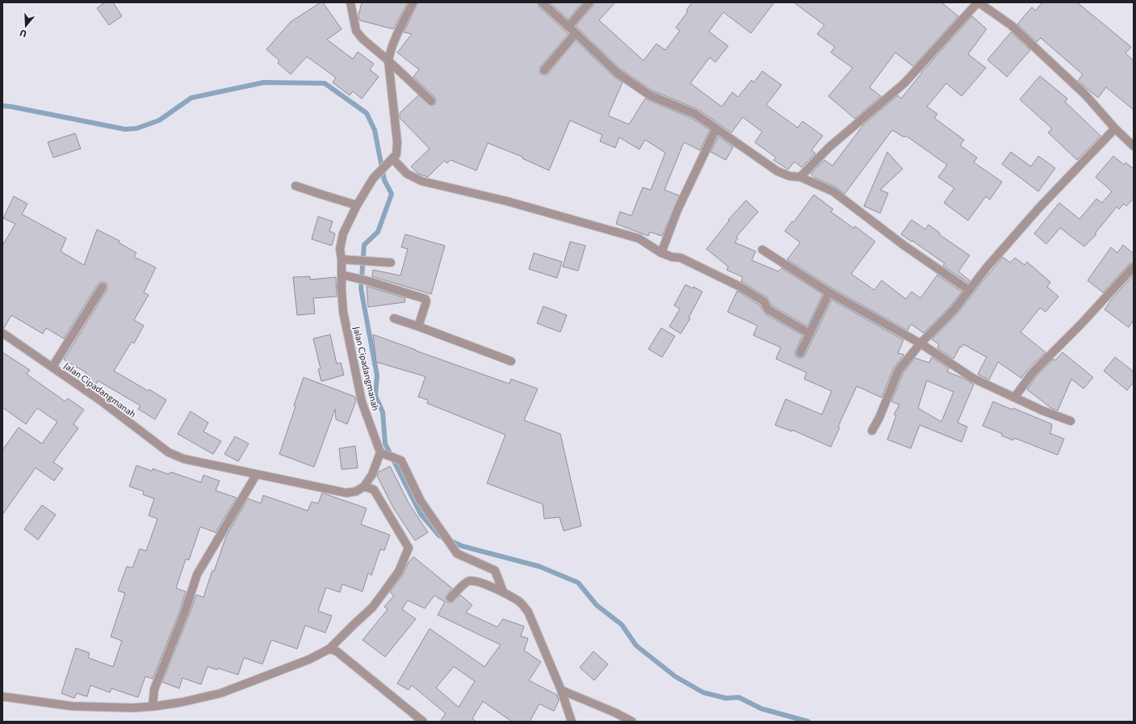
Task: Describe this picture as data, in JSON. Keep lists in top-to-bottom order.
{
  "streets": {
    "street": ["Jalan Cipadangmanah"]
  },
  "north": "bottom"
}
